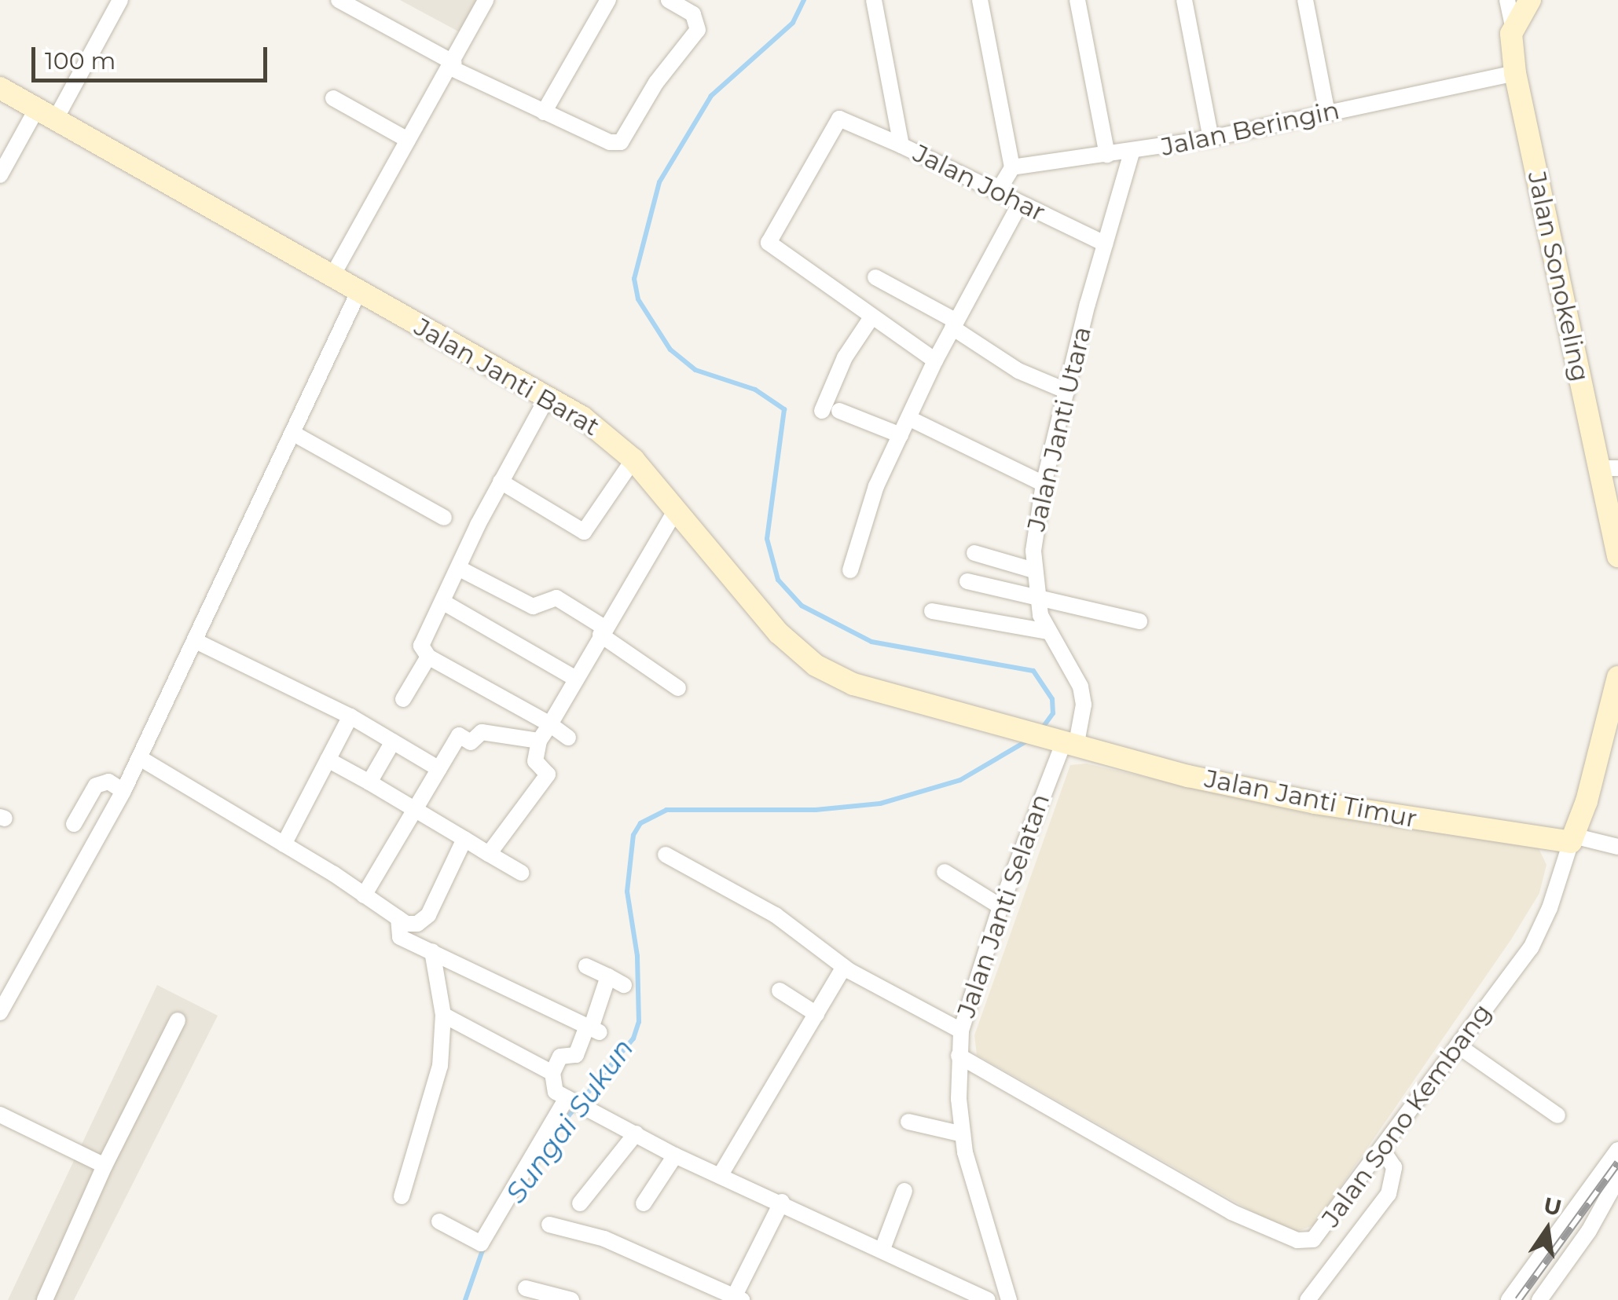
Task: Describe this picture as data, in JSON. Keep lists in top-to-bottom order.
{
  "streets": {
    "street": [
      "Jalan Beringin",
      "Jalan Johar",
      "Jalan Sonokeling",
      "Jalan Janti Barat",
      "Jalan Janti Utara",
      "Jalan Janti Timur",
      "Jalan Janti Selatan",
      "Jalan Sono Kembang"
    ]
  },
  "crossings": [
    ["Jalan Beringin", "Jalan Sonokeling"],
    ["Jalan Beringin", "Jalan Janti Utara"],
    ["Jalan Johar", "Jalan Janti Utara"],
    ["Jalan Janti Barat", "Jalan Janti Utara"],
    ["Jalan Janti Barat", "Jalan Janti Timur"],
    ["Jalan Janti Barat", "Jalan Janti Selatan"],
    ["Jalan Janti Utara", "Jalan Janti Timur"],
    ["Jalan Janti Utara", "Jalan Janti Selatan"],
    ["Jalan Janti Timur", "Jalan Janti Selatan"],
    ["Jalan Janti Timur", "Jalan Sono Kembang"],
    ["Jalan Janti Selatan", "Jalan Sono Kembang"]
  ],
  "water": ["Sungai Sukun"],
  "scale_bar": "100 m",
  "north": "top"
}
